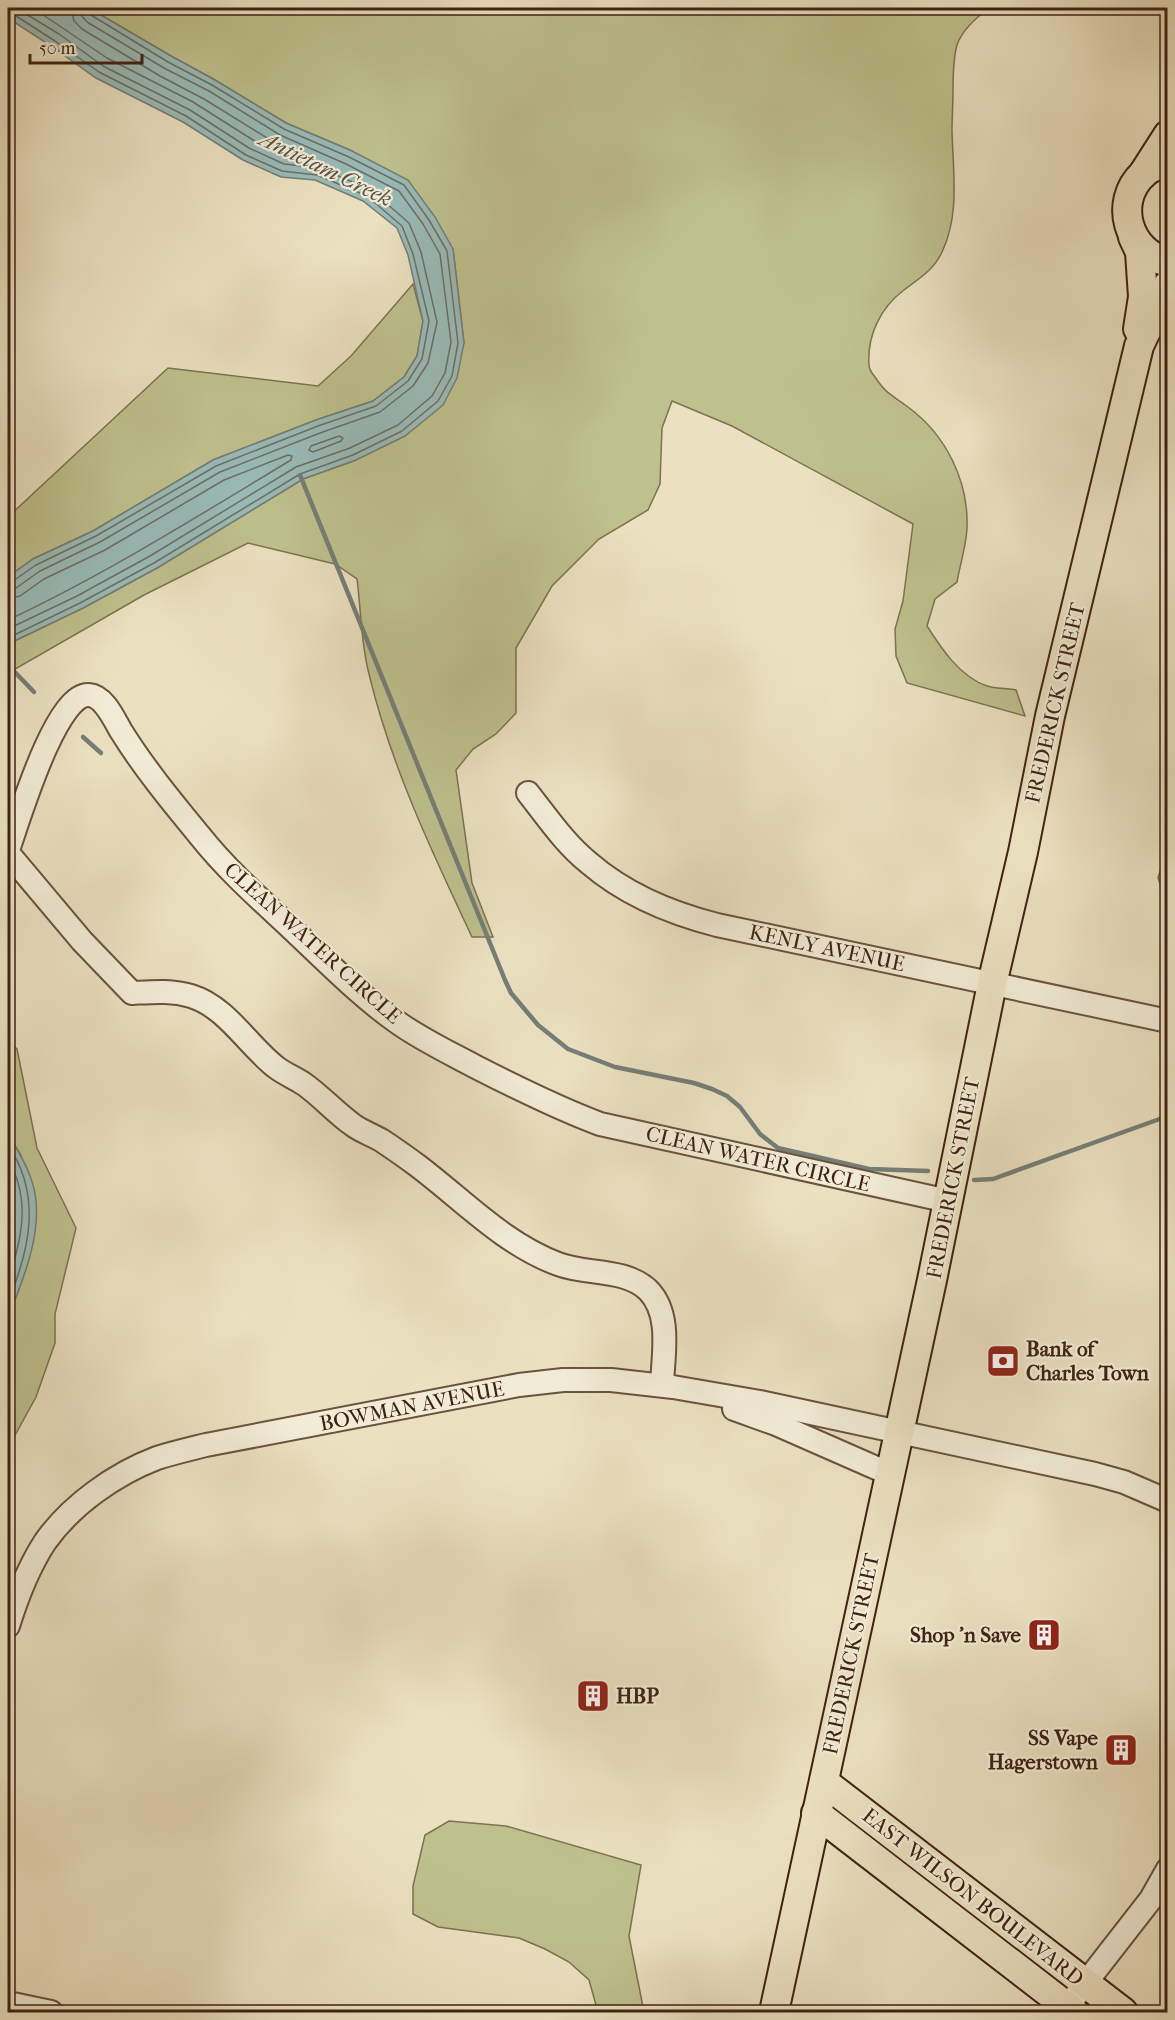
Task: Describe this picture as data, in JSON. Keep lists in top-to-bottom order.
{
  "streets": {
    "main road": ["FREDERICK STREET", "EAST WILSON BOULEVARD"],
    "street": ["CLEAN WATER CIRCLE", "KENLY AVENUE", "BOWMAN AVENUE"]
  },
  "crossings": [
    ["FREDERICK STREET", "CLEAN WATER CIRCLE"],
    ["FREDERICK STREET", "KENLY AVENUE"],
    ["FREDERICK STREET", "BOWMAN AVENUE"],
    ["FREDERICK STREET", "EAST WILSON BOULEVARD"],
    ["CLEAN WATER CIRCLE", "BOWMAN AVENUE"]
  ],
  "water": ["Antietam Creek"],
  "places": {
    "bank": ["Bank of Charles Town"],
    "building": ["Shop 'n Save", "HBP", "SS Vape Hagerstown"]
  },
  "scale_bar": "50 m"
}
